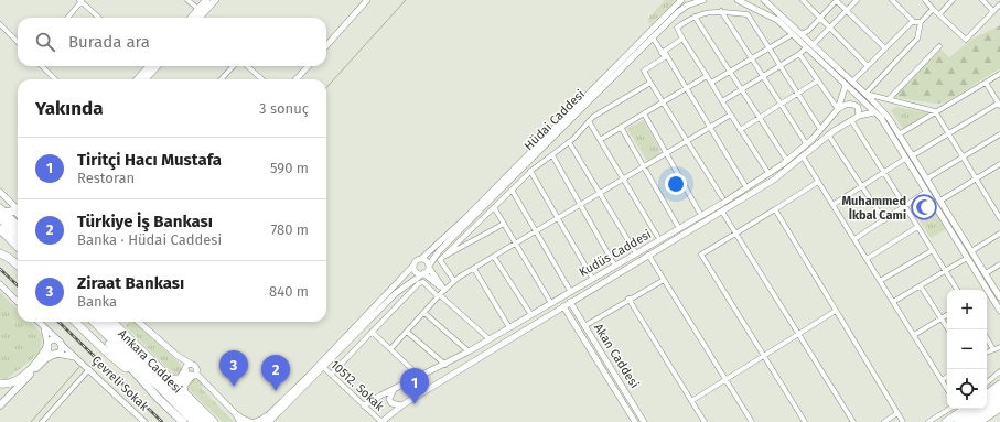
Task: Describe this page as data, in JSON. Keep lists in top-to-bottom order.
{
  "streets": {
    "highway": ["Ankara Caddesi"],
    "street": [
      "Hüdai Caddesi",
      "Kudüs Caddesi",
      "Akan Caddesi",
      "Çevreli Sokak",
      "10512. Sokak"
    ]
  },
  "crossings": [
    ["Kudüs Caddesi", "Akan Caddesi"],
    ["Kudüs Caddesi", "10512. Sokak"]
  ],
  "places": {
    "mosque": ["Muhammed İkbal Cami"]
  },
  "page": {
    "search": "Burada ara",
    "heading": ["Yakında", "3 sonuç"],
    "list": [
      {
        "mark": "1",
        "name": "Tiritçi Hacı Mustafa",
        "note": "Restoran",
        "value": "590 m"
      },
      {
        "mark": "2",
        "name": "Türkiye İş Bankası",
        "note": "Banka · Hüdai Caddesi",
        "value": "780 m"
      },
      {
        "mark": "3",
        "name": "Ziraat Bankası",
        "note": "Banka",
        "value": "840 m"
      }
    ],
    "map_buttons": ["+", "−"],
    "pins": ["3", "2", "1"]
  }
}
